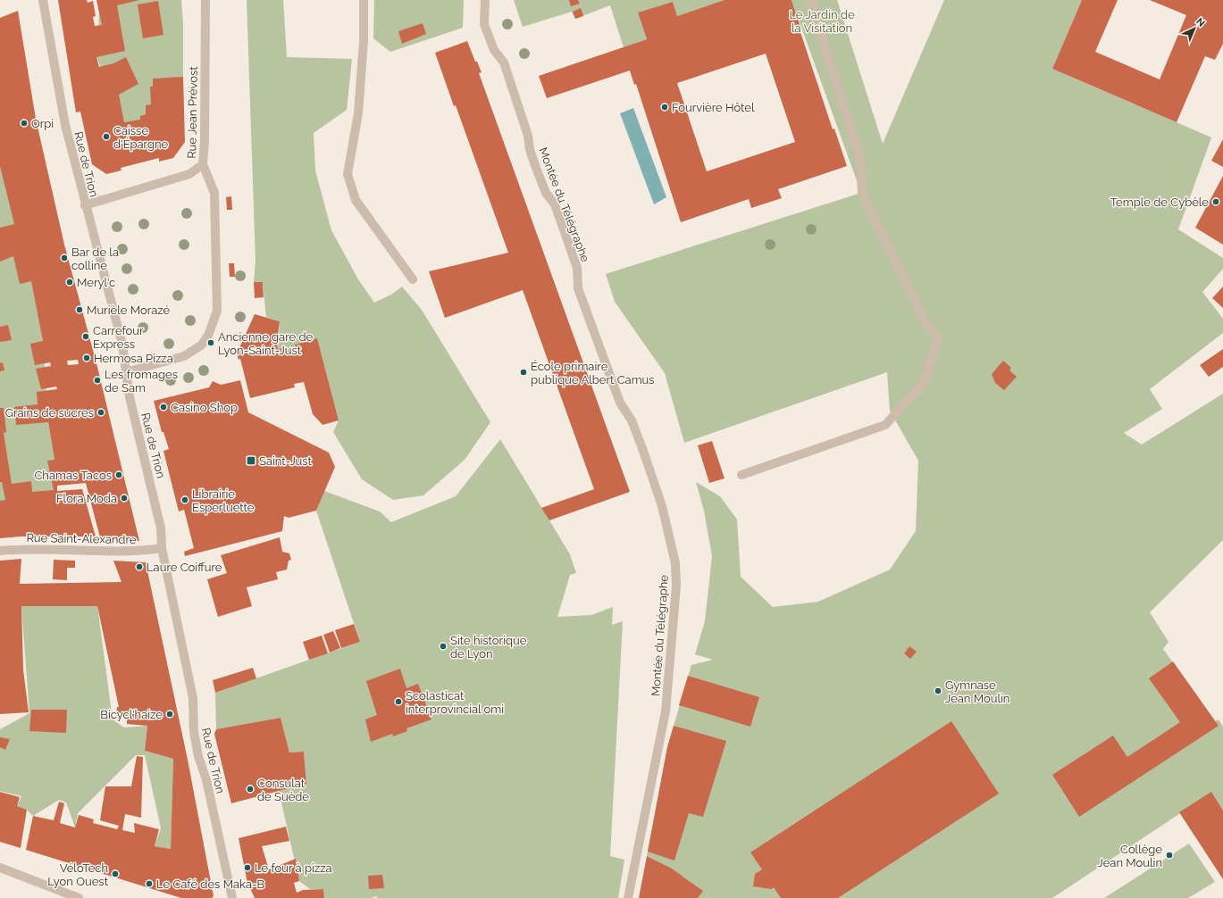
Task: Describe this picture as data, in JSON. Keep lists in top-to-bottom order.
{
  "streets": {
    "street": [
      "Rue Jean Prévost",
      "Rue de Trion",
      "Montée du Télégraphe",
      "Rue Saint-Alexandre"
    ]
  },
  "crossings": [
    ["Rue Jean Prévost", "Rue de Trion"],
    ["Rue de Trion", "Rue Saint-Alexandre"]
  ],
  "parks": ["Le Jardin de la Visitation"],
  "places": {
    "other": [
      "Fourvière Hôtel",
      "Orpi",
      "Caisse d'Épargne",
      "Temple de Cybèle",
      "Bar de la colline",
      "Meryl'c",
      "Murièle Morazé",
      "Carrefour Express",
      "Ancienne gare de Lyon-Saint-Just",
      "Hermosa Pizza",
      "École primaire publique Albert Camus",
      "Les fromages de Sam",
      "Casino Shop",
      "Grains de sucres",
      "Chamas Tacos",
      "Flora Moda",
      "Librairie Esperluette",
      "Laure Coiffure",
      "Site historique de Lyon",
      "Gymnase Jean Moulin",
      "Scolasticat interprovincial omi",
      "Bicycl'haize",
      "Consulat de Suède",
      "Collège Jean Moulin",
      "Le four à pizza",
      "VéloTech Lyon Ouest",
      "Le Café des Maka-B"
    ],
    "transit": ["Saint-Just"]
  },
  "north": "top right"
}
